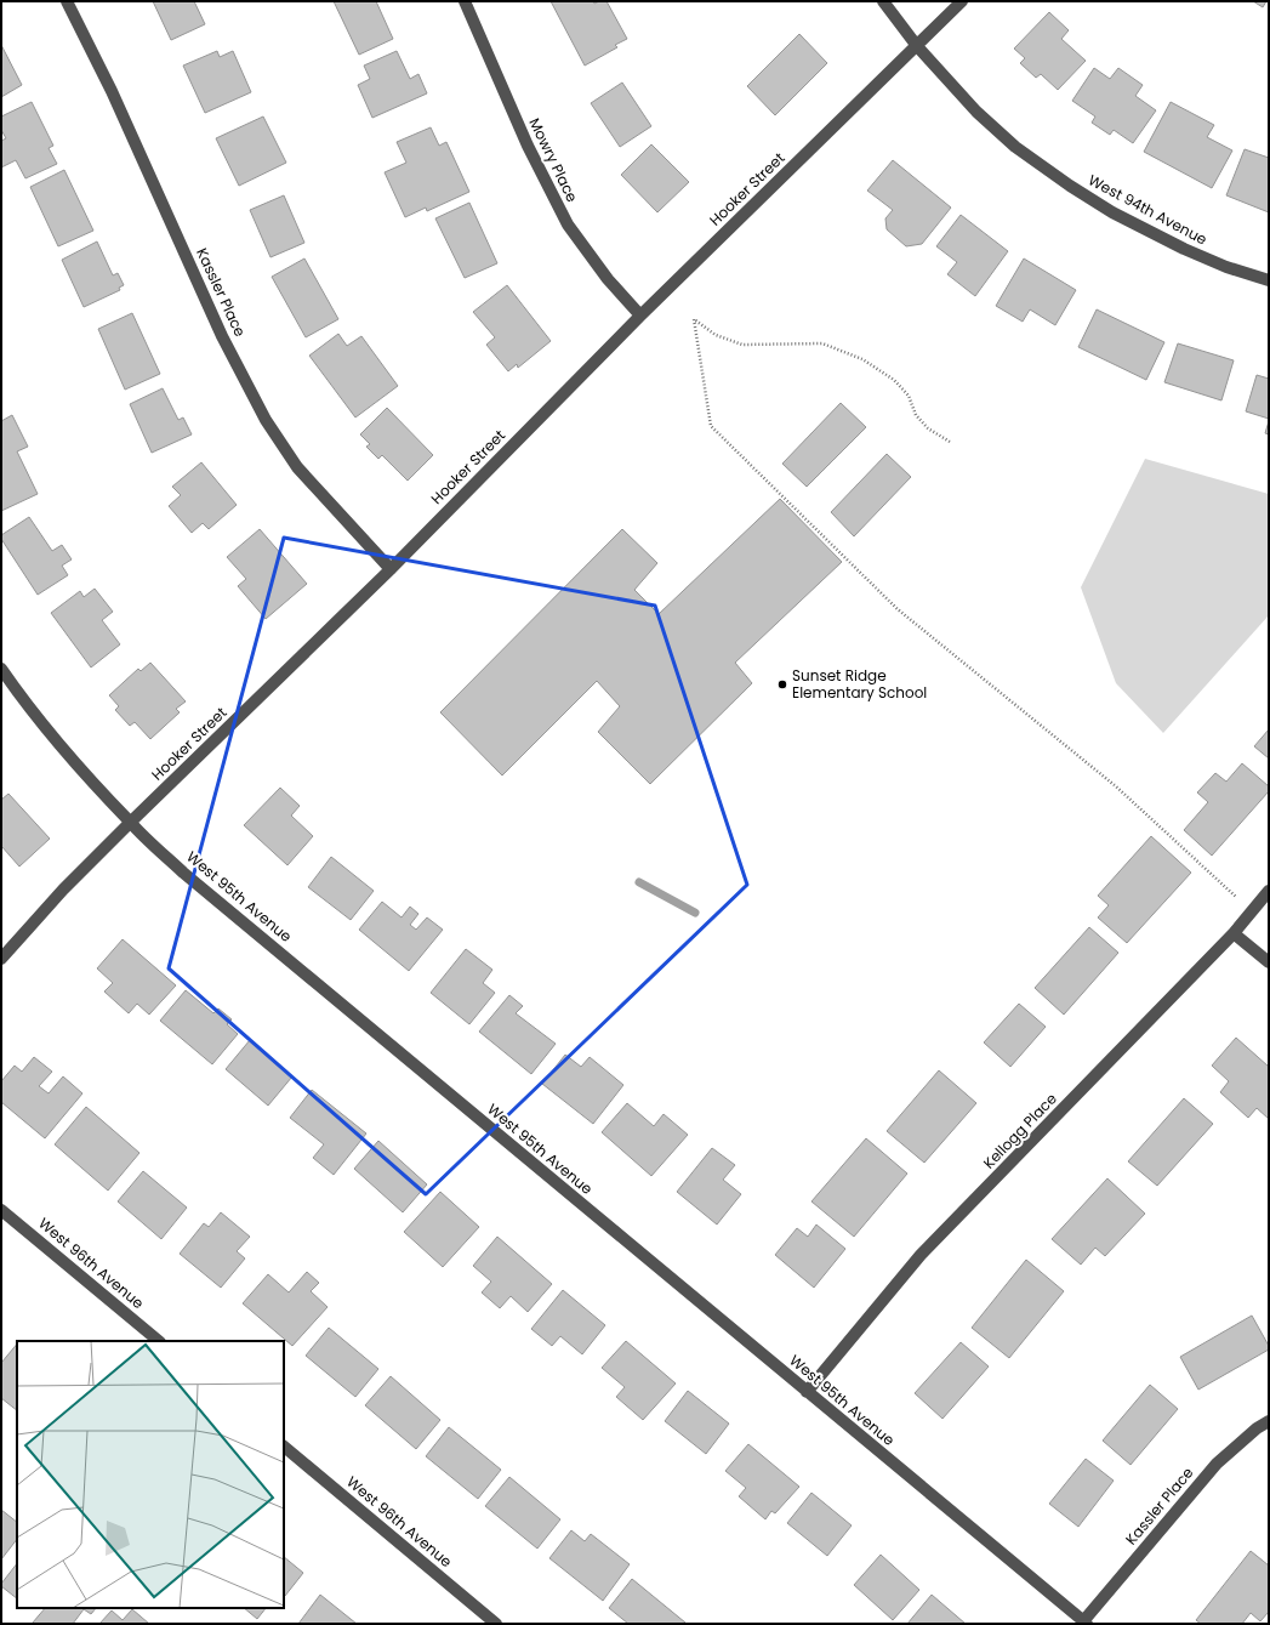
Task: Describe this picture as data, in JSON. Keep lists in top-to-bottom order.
{
  "streets": {
    "street": [
      "Mowry Place",
      "Hooker Street",
      "West 94th Avenue",
      "Kassler Place",
      "West 95th Avenue",
      "Kellogg Place",
      "West 96th Avenue"
    ]
  },
  "crossings": [
    ["Mowry Place", "Hooker Street"],
    ["Hooker Street", "West 94th Avenue"],
    ["Hooker Street", "Kassler Place"],
    ["Hooker Street", "West 95th Avenue"],
    ["Kassler Place", "West 95th Avenue"],
    ["West 95th Avenue", "Kellogg Place"]
  ],
  "places": ["Sunset Ridge Elementary School"]
}
